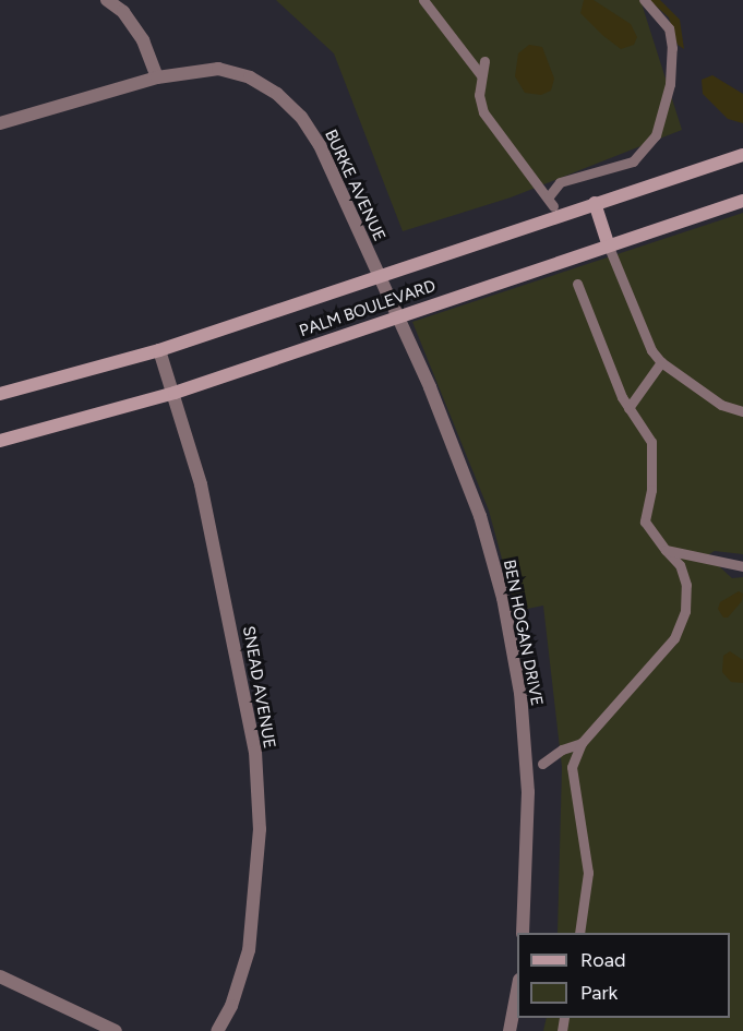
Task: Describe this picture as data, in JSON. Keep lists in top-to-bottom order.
{
  "streets": {
    "street": [
      "BURKE AVENUE",
      "PALM BOULEVARD",
      "BEN HOGAN DRIVE",
      "SNEAD AVENUE"
    ]
  },
  "crossings": [
    ["BURKE AVENUE", "PALM BOULEVARD"],
    ["BURKE AVENUE", "BEN HOGAN DRIVE"],
    ["PALM BOULEVARD", "BEN HOGAN DRIVE"],
    ["PALM BOULEVARD", "SNEAD AVENUE"]
  ],
  "legend": ["Road", "Park"]
}
